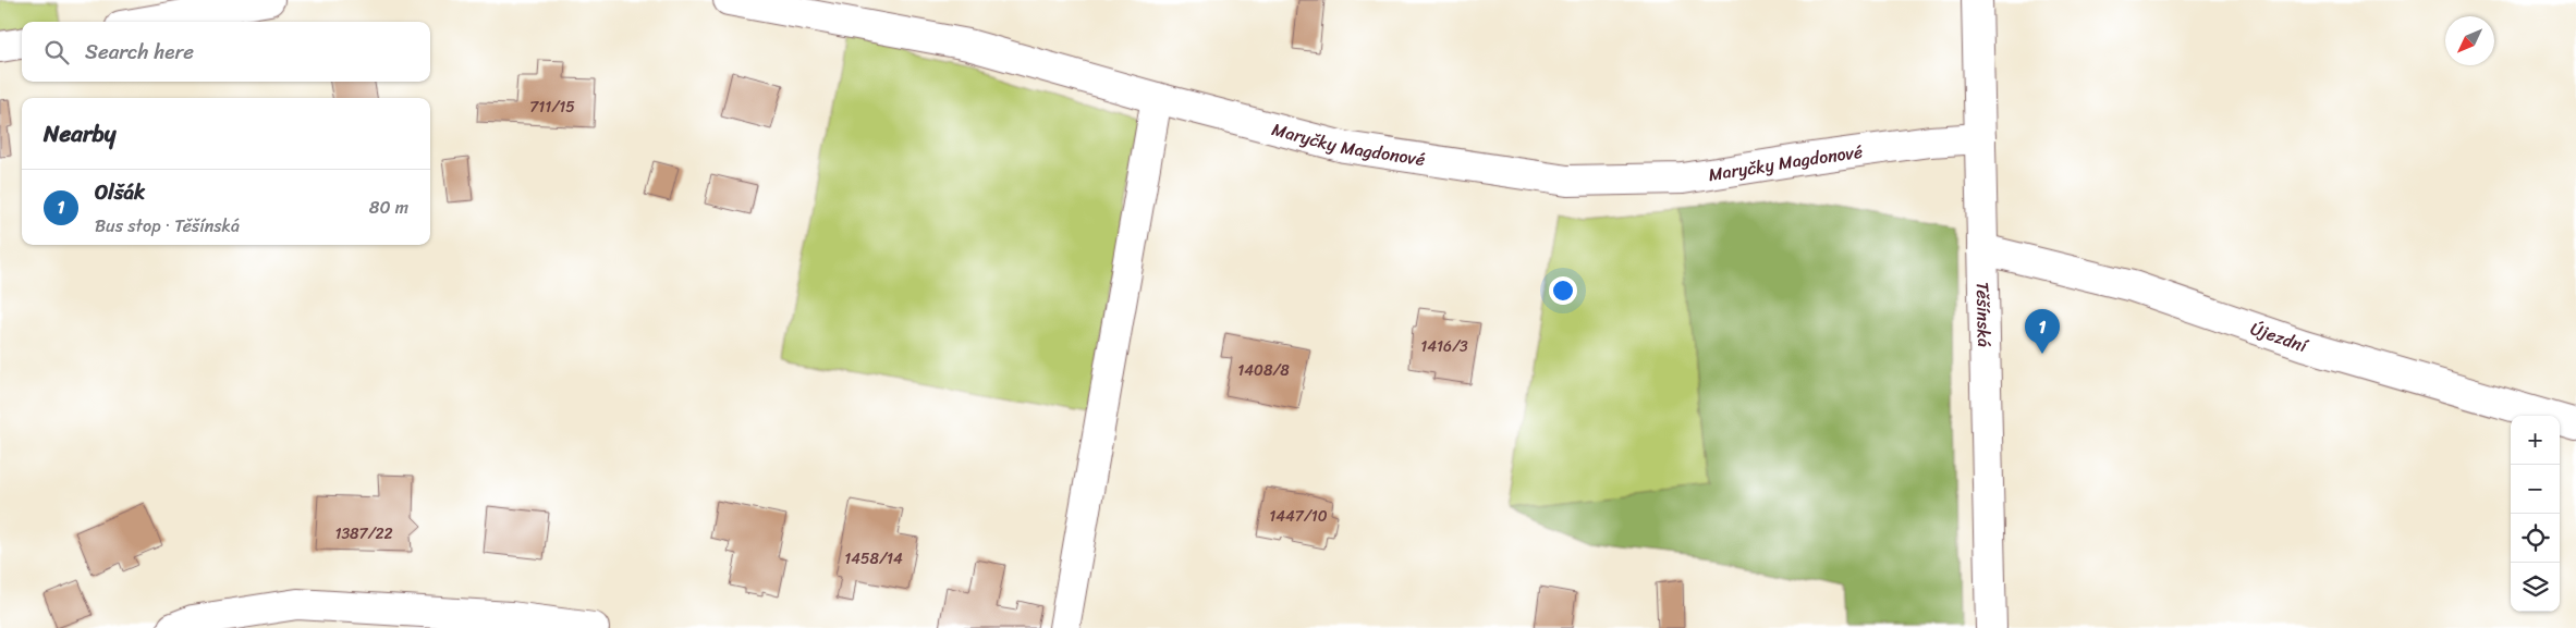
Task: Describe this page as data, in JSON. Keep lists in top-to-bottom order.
{
  "streets": {
    "street": ["Maryčky Magdonové", "Těšínská", "Újezdní"]
  },
  "crossings": [
    ["Maryčky Magdonové", "Těšínská"],
    ["Těšínská", "Újezdní"]
  ],
  "house_numbers": [
    "711/15",
    "1416/3",
    "1408/8",
    "1447/10",
    "1387/22",
    "1458/14"
  ],
  "north": "bottom left",
  "page": {
    "search": "Search here",
    "heading": "Nearby",
    "list": [
      {
        "mark": "1",
        "name": "Olšák",
        "note": "Bus stop · Těšínská",
        "value": "80 m"
      }
    ],
    "pins": "1",
    "map_buttons": ["+", "−"]
  }
}
